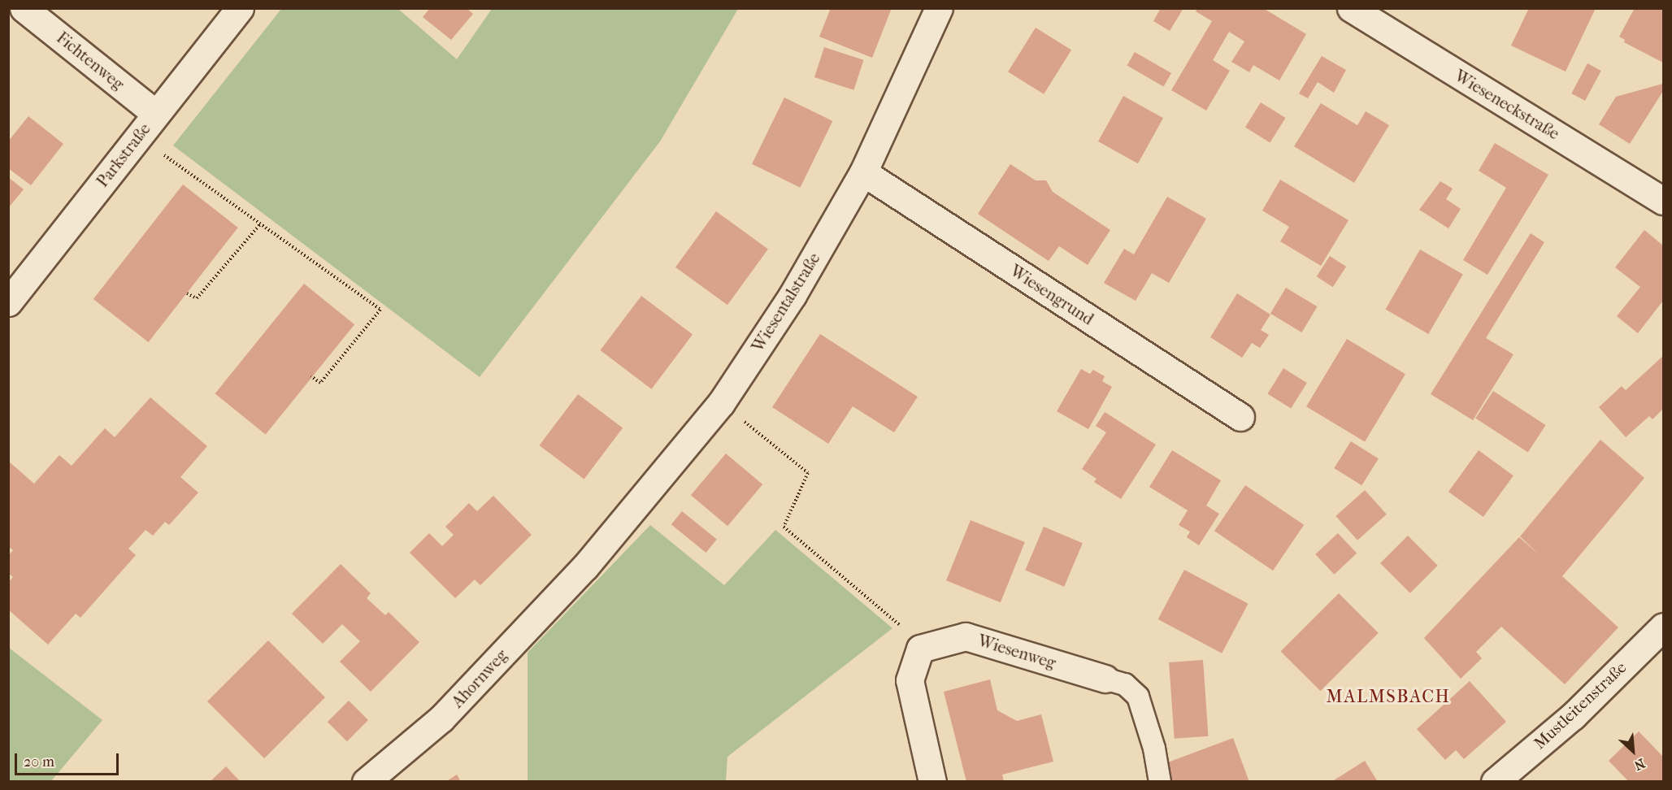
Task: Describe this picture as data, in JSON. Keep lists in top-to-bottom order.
{
  "streets": {
    "street": [
      "Fichtenweg",
      "Wieseneckstraße",
      "Parkstraße",
      "Wiesengrund",
      "Wiesentalstraße",
      "Wiesenweg",
      "Ahornweg",
      "Mustleitenstraße"
    ]
  },
  "crossings": [
    ["Fichtenweg", "Parkstraße"],
    ["Wiesengrund", "Wiesentalstraße"],
    ["Wiesentalstraße", "Ahornweg"]
  ],
  "districts": ["MALMSBACH"],
  "scale_bar": "20 m",
  "north": "bottom right"
}
